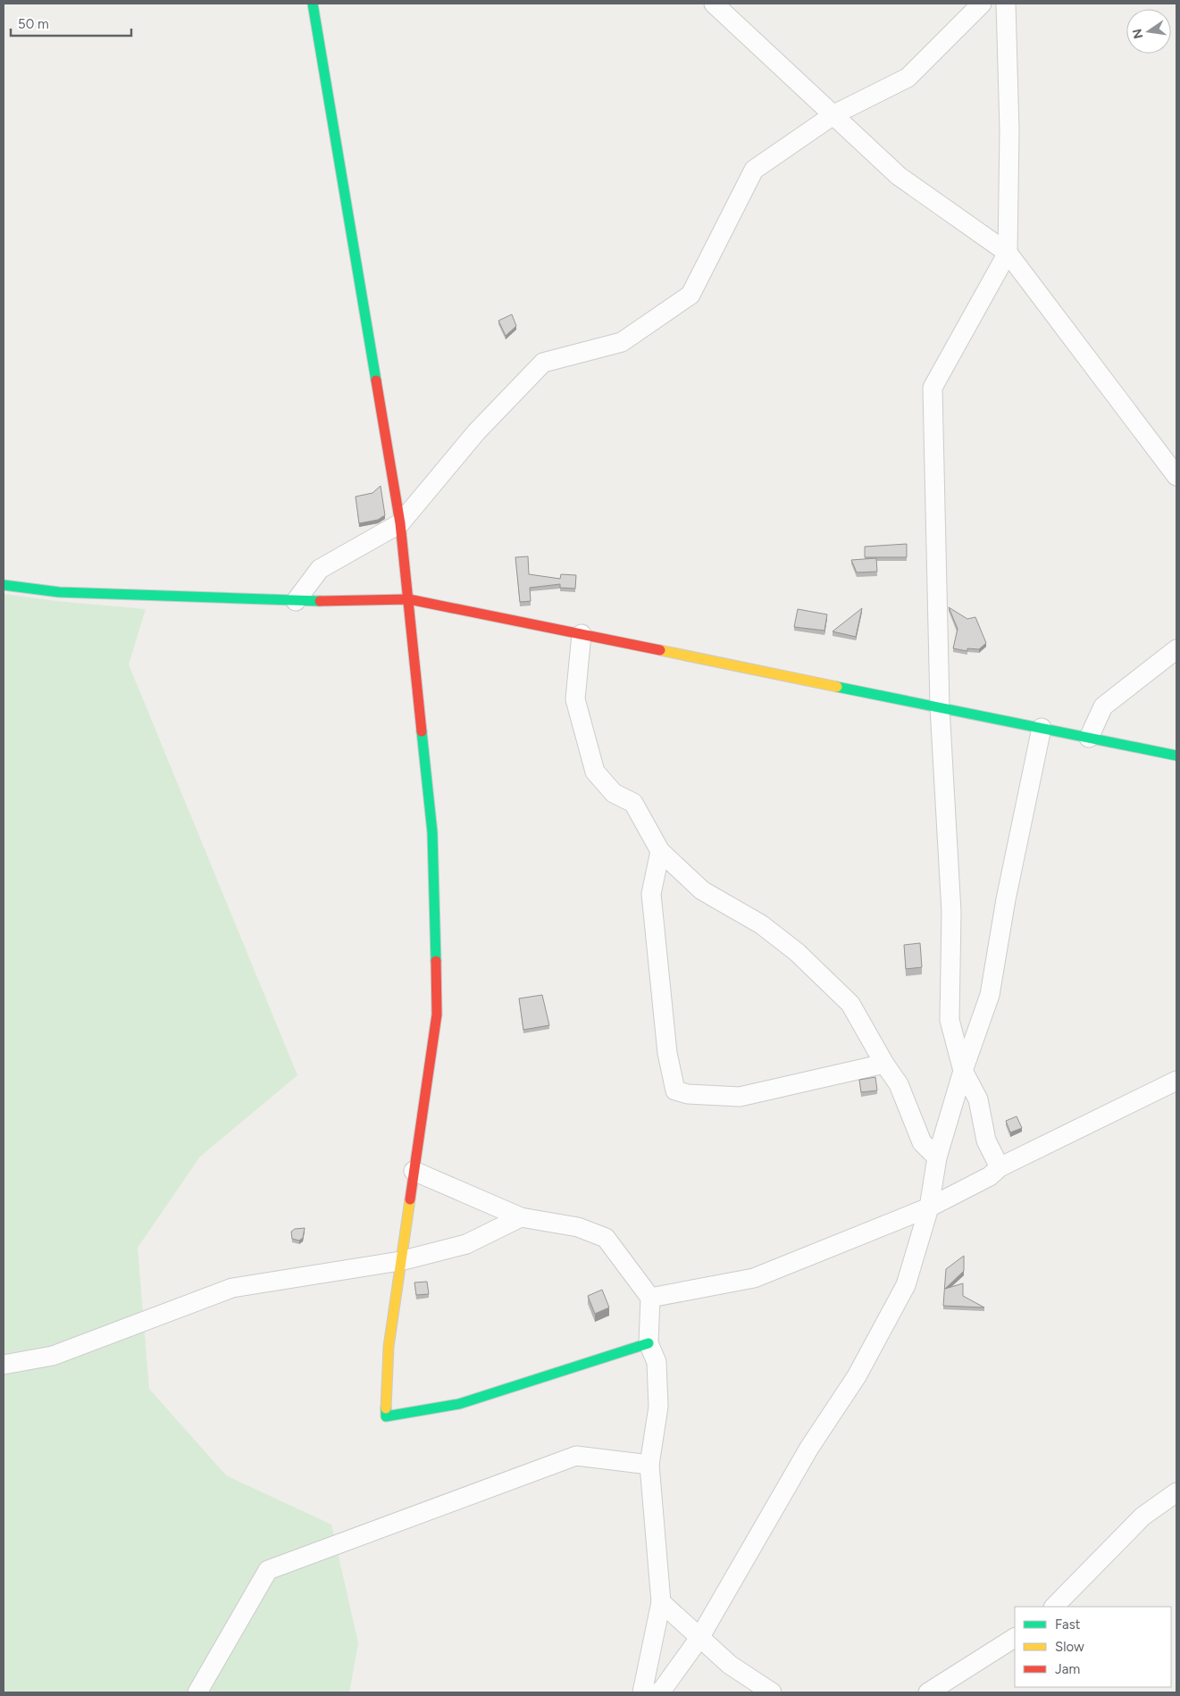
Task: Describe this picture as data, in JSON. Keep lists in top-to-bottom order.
{
  "legend": ["Fast", "Slow", "Jam"],
  "scale_bar": "50 m",
  "north": "left"
}
